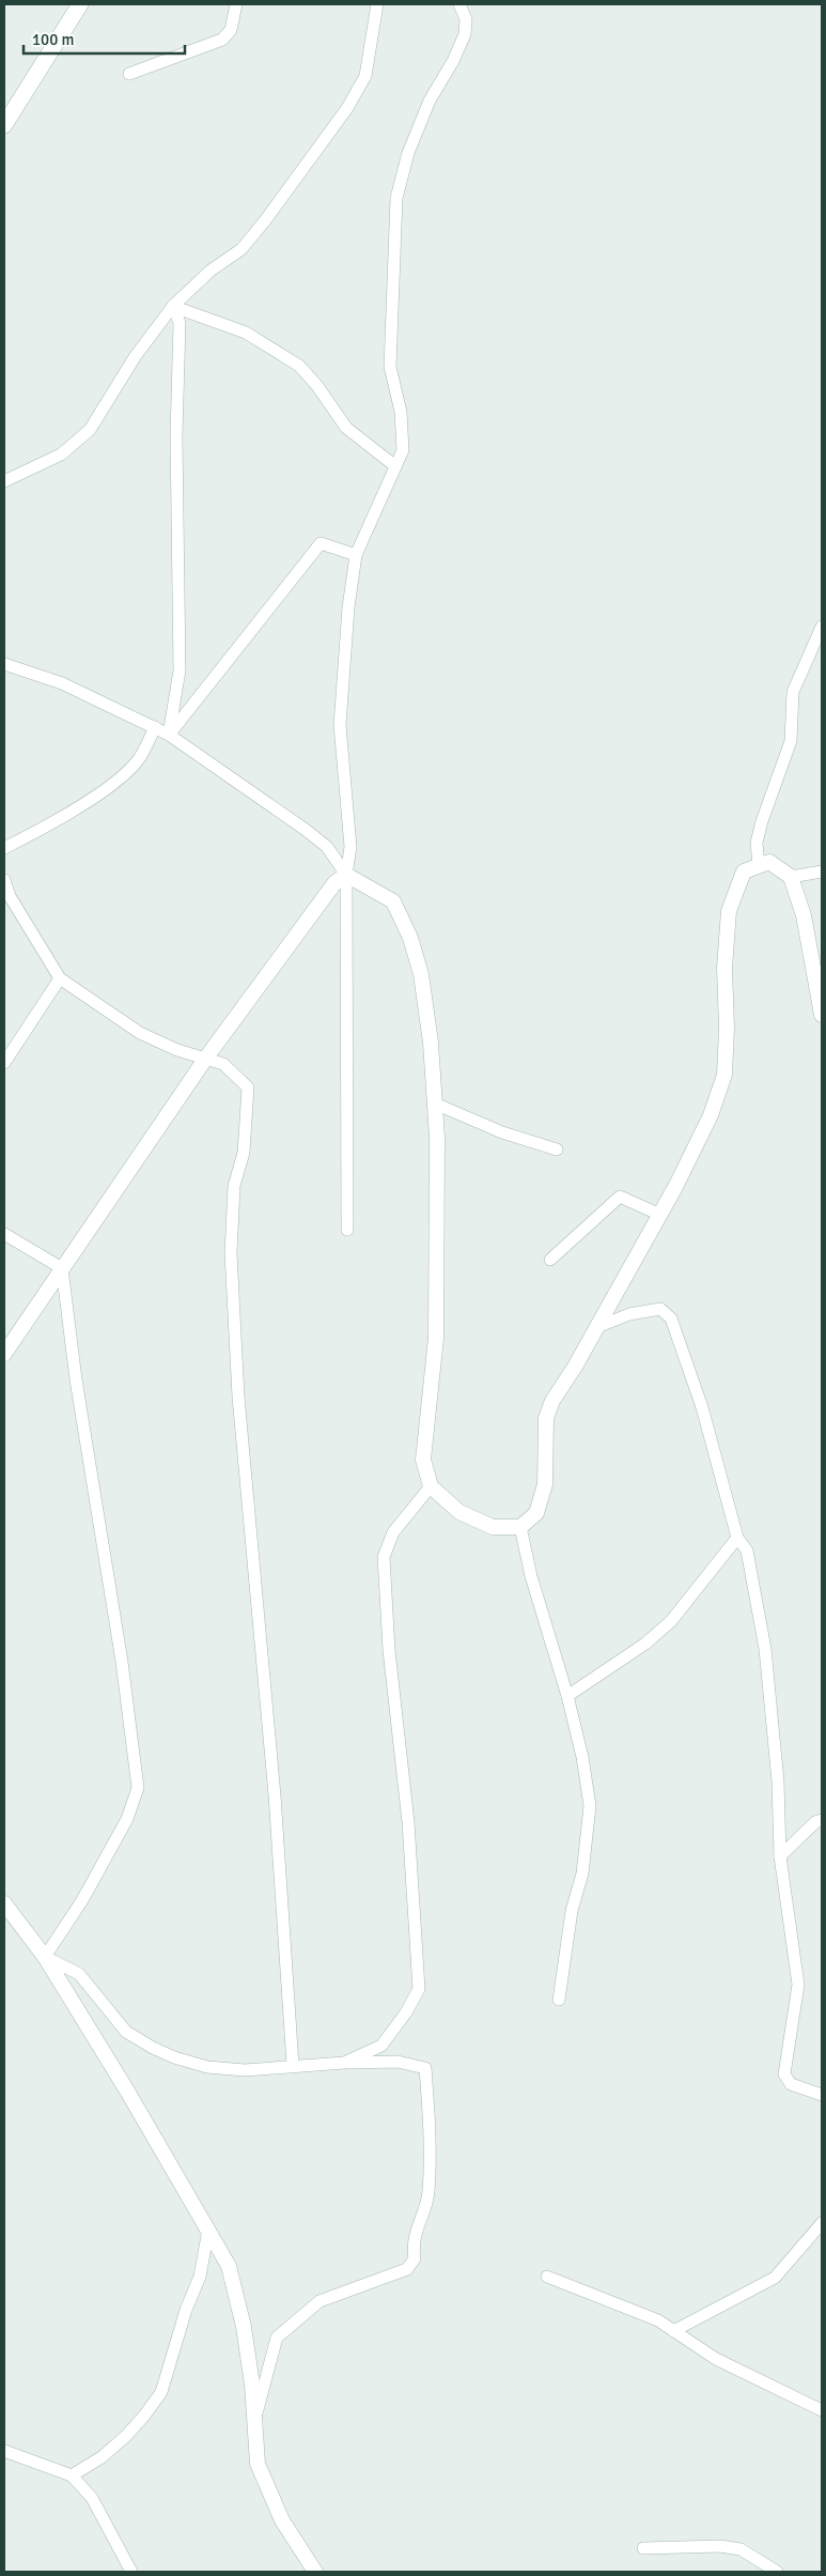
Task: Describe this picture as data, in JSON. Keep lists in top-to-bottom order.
{
  "scale_bar": "100 m"
}
